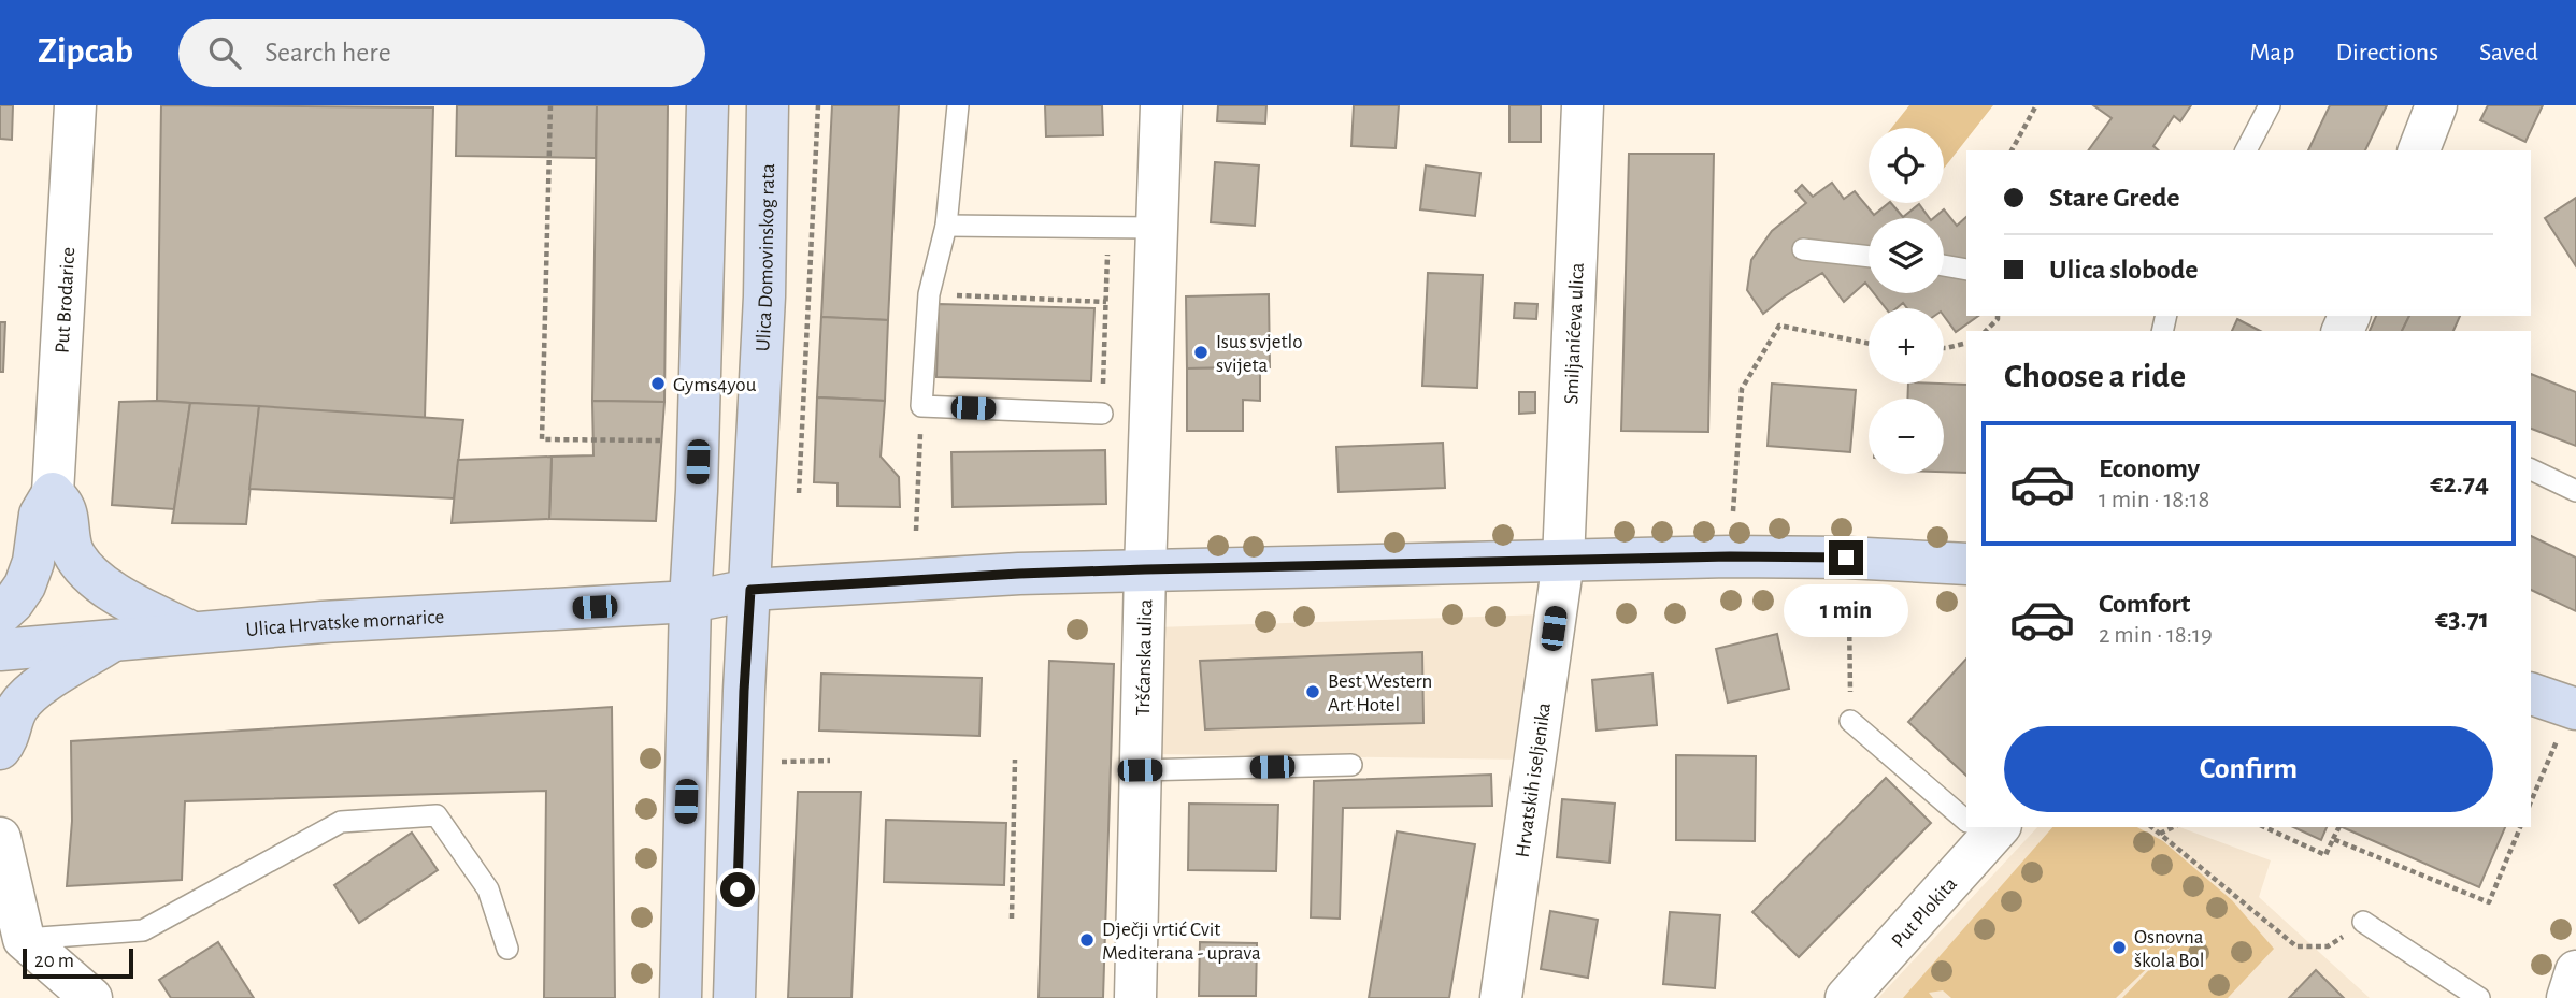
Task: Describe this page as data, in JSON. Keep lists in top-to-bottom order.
{
  "streets": {
    "main road": ["Ulica Domovinskog rata", "Ulica Hrvatske mornarice"],
    "street": [
      "Put Brodarice",
      "Smiljanićeva ulica",
      "Tršćanska ulica",
      "Hrvatskih iseljenika",
      "Put Plokita"
    ]
  },
  "crossings": [
    ["Ulica Domovinskog rata", "Ulica Hrvatske mornarice"],
    ["Smiljanićeva ulica", "Ulica Hrvatske mornarice"],
    ["Smiljanićeva ulica", "Hrvatskih iseljenika"],
    ["Ulica Hrvatske mornarice", "Tršćanska ulica"],
    ["Ulica Hrvatske mornarice", "Hrvatskih iseljenika"]
  ],
  "places": [
    "Isus svjetlo svijeta",
    "Gyms4you",
    "Best Western Art Hotel",
    "Dječji vrtić Cvit Mediterana - uprava",
    "Osnovna škola Bol"
  ],
  "scale_bar": "20 m",
  "page": {
    "header": "Zipcab",
    "search": "Search here",
    "nav": ["Map", "Directions", "Saved"],
    "map_buttons": ["+", "−"],
    "banner": ["Stare Grede", "Ulica slobode"],
    "heading": "Choose a ride",
    "list": [
      {
        "name": "Economy",
        "note": "1 min · 18:18",
        "value": "€2.74"
      },
      {
        "name": "Comfort",
        "note": "2 min · 18:19",
        "value": "€3.71"
      }
    ],
    "bubble": "1 min",
    "buttons": "Confirm",
    "scale": "20 m"
  }
}
